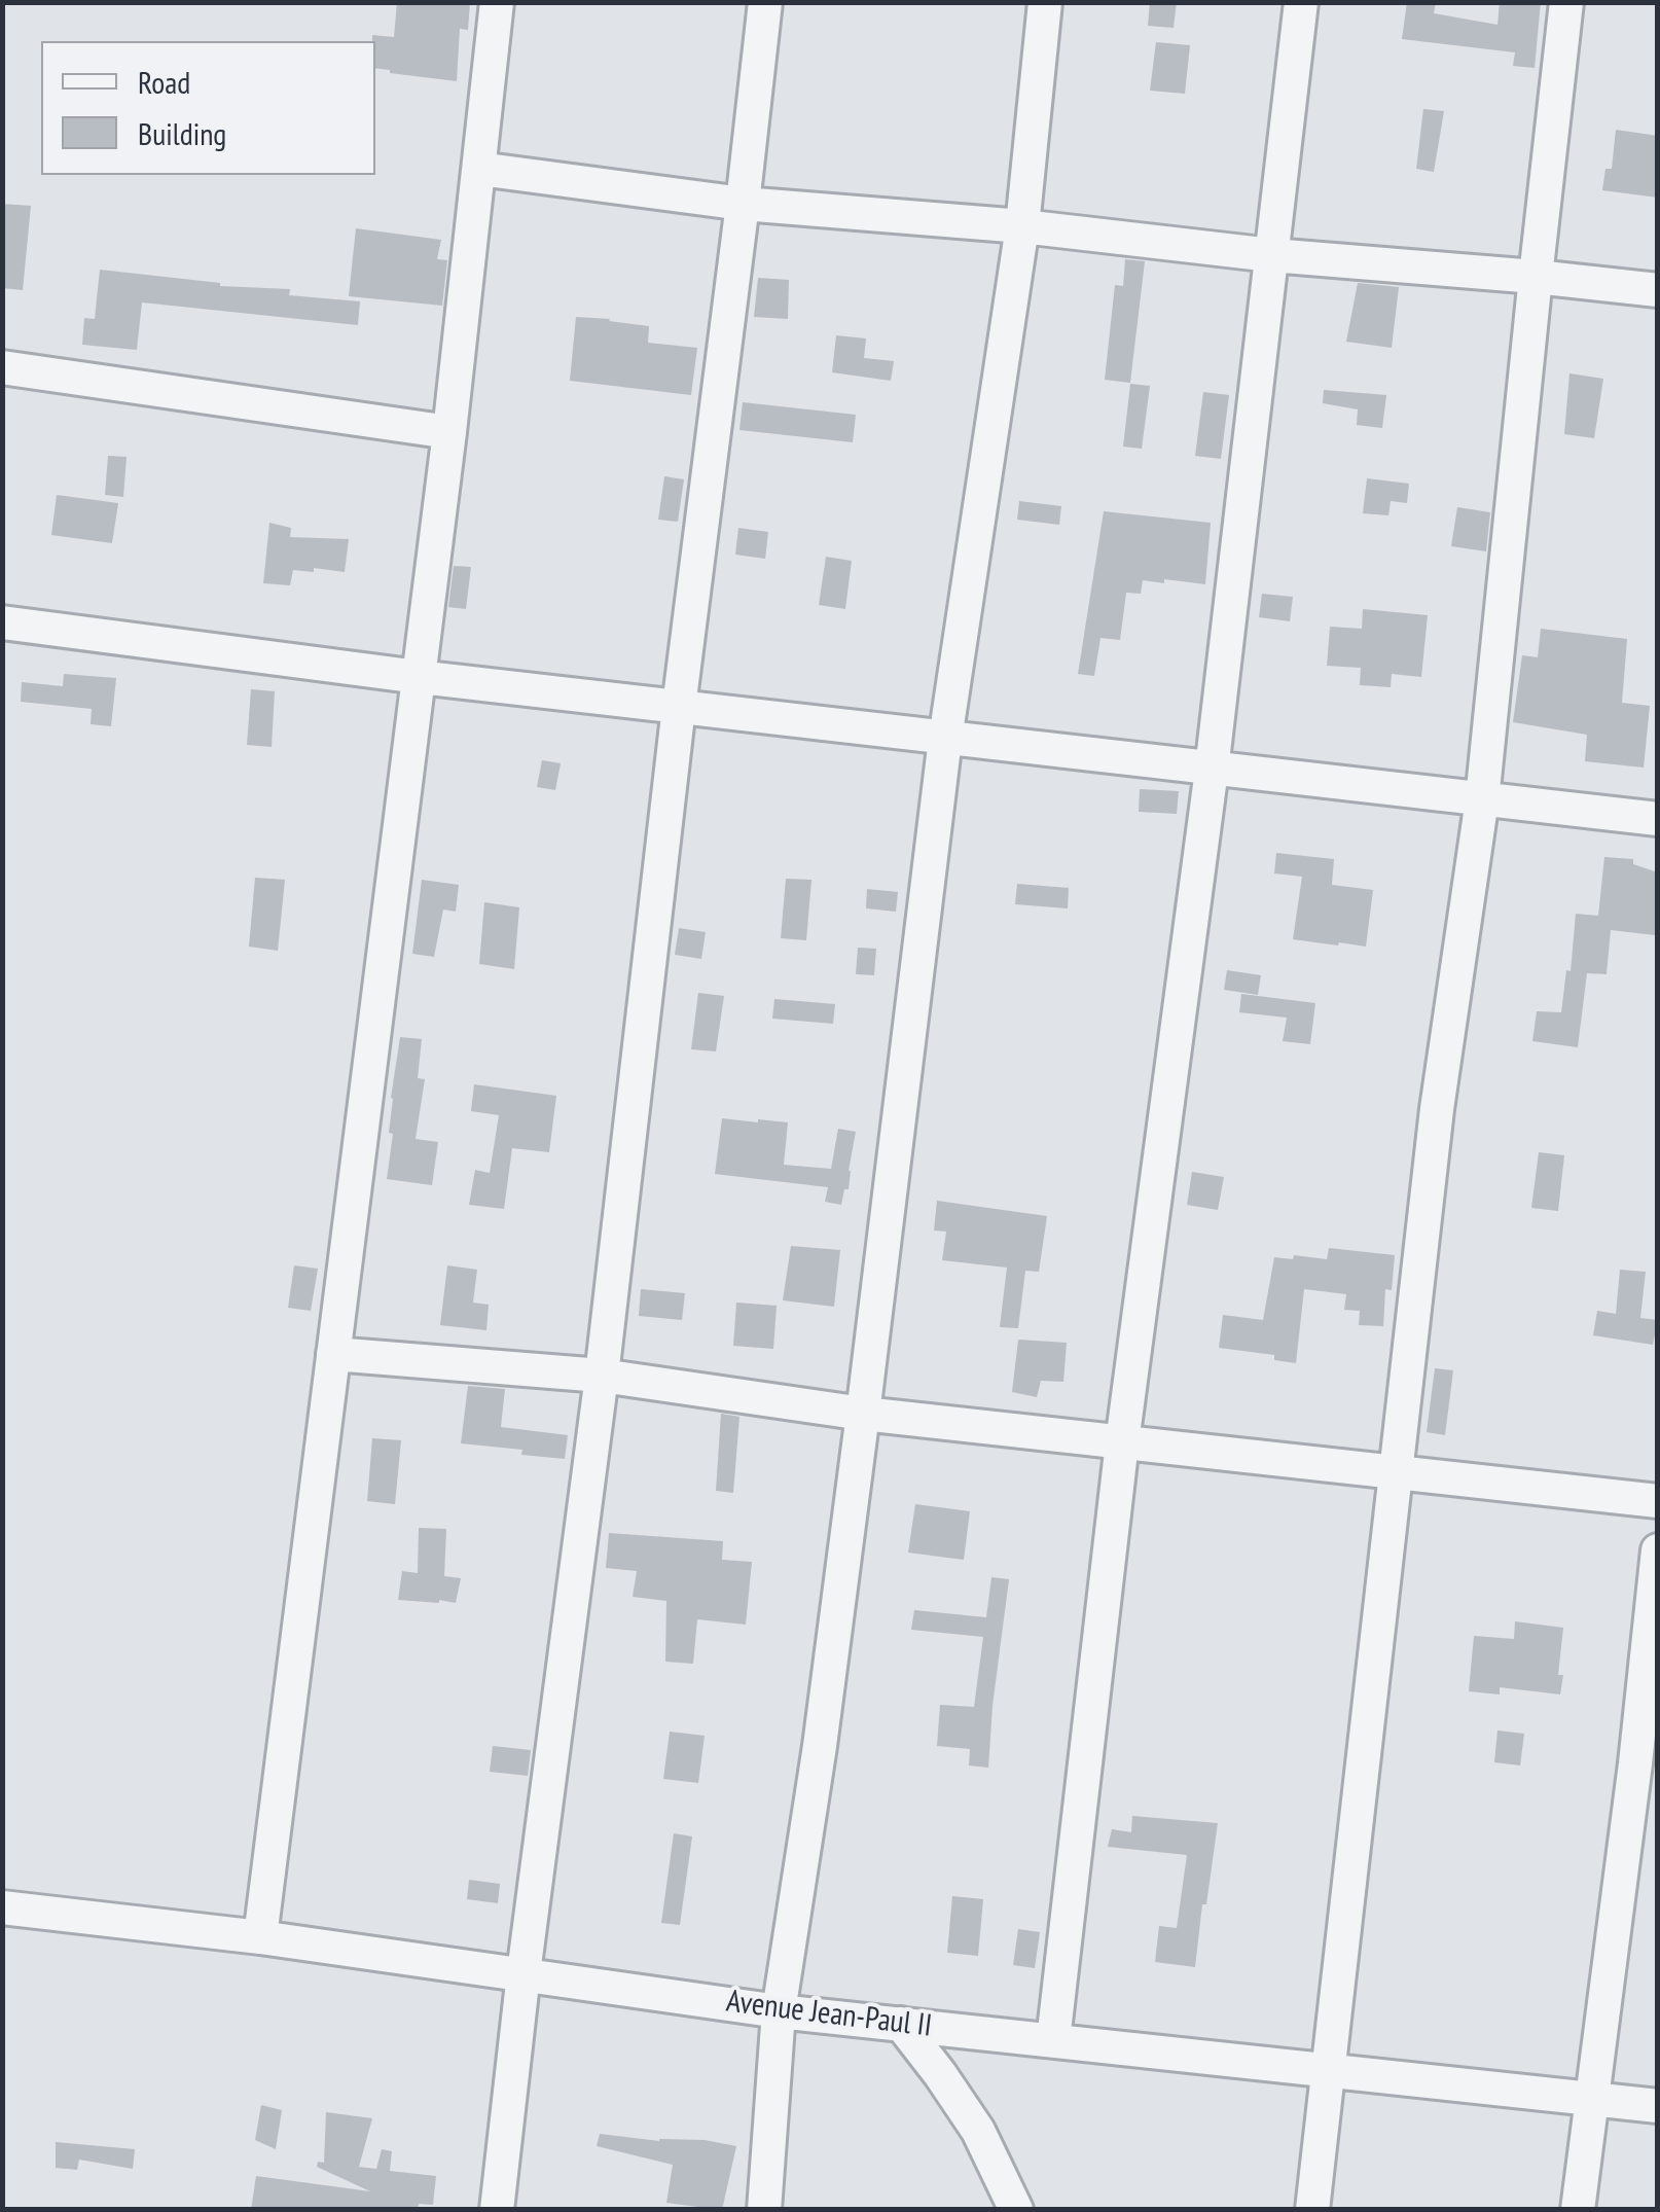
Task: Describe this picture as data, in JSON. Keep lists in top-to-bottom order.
{
  "streets": {
    "street": ["Avenue Jean-Paul II"]
  },
  "legend": ["Road", "Building"]
}
